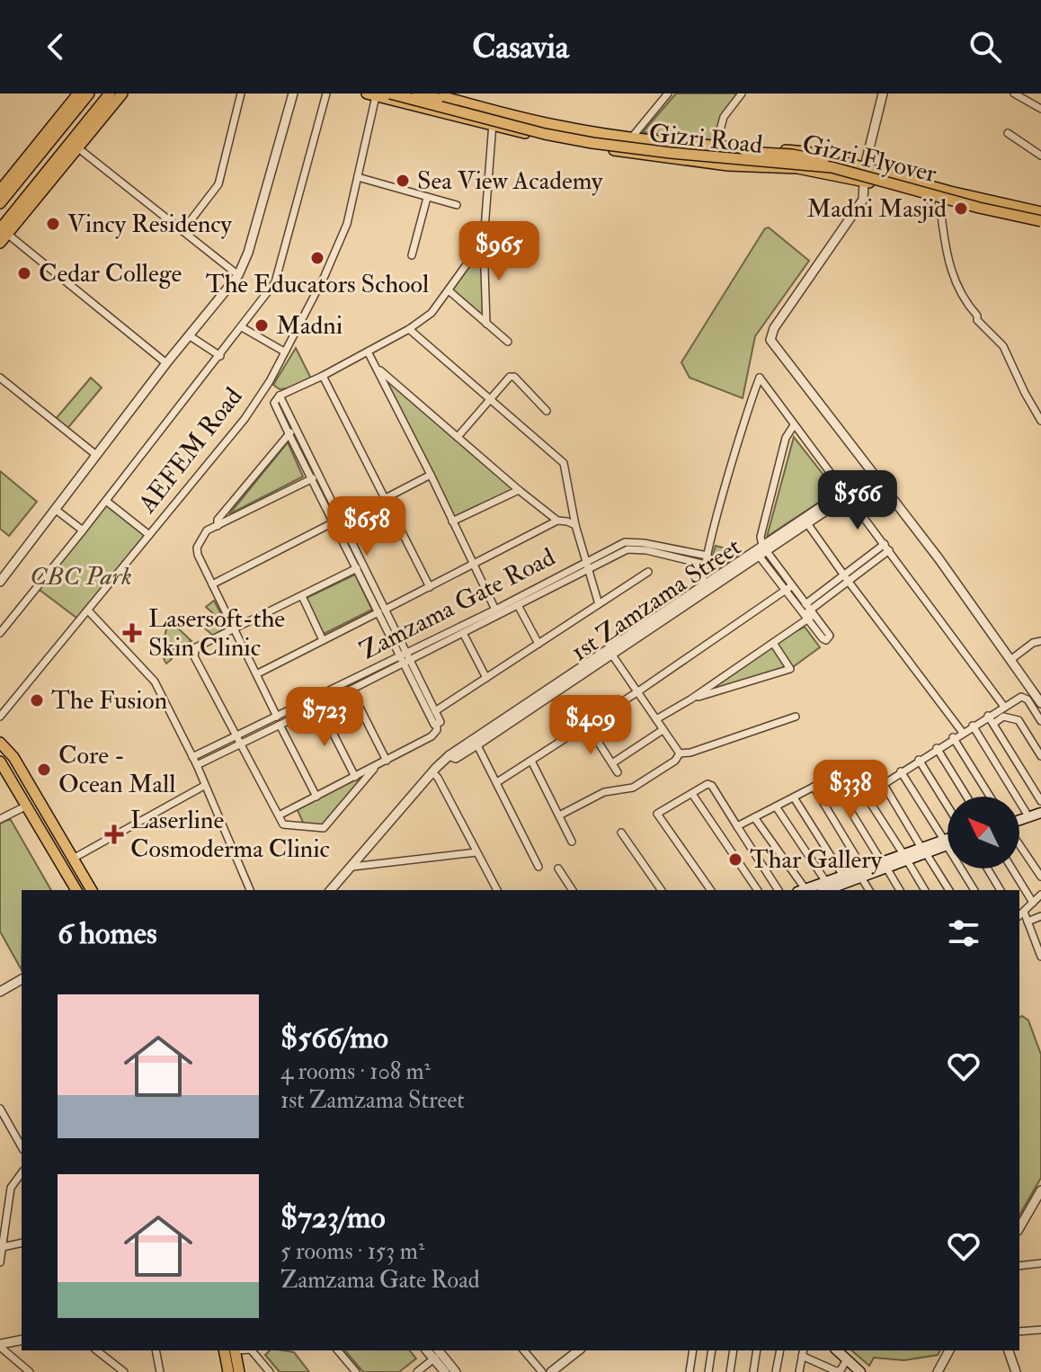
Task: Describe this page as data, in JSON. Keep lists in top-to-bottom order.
{
  "streets": {
    "main road": ["Gizri Road", "Gizri Flyover"],
    "street": ["AEFEM Road", "1st Zamzama Street", "Zamzama Gate Road"]
  },
  "crossings": [
    ["Gizri Road", "Gizri Flyover"],
    ["Gizri Road", "AEFEM Road"]
  ],
  "parks": ["CBC Park"],
  "places": {
    "other": [
      "Sea View Academy",
      "Madni Masjid",
      "Vincy Residency",
      "The Educators School",
      "Cedar College",
      "Madni",
      "The Fusion",
      "Core - Ocean Mall",
      "Thar Gallery"
    ],
    "health": ["Lasersoft-the Skin Clinic", "Laserline Cosmoderma Clinic"]
  },
  "north": "top left",
  "page": {
    "header": "Casavia",
    "price": [
      "$965",
      "$566",
      "$658",
      "$723",
      "$409",
      "$338"
    ],
    "heading": "6 homes",
    "list": [
      {
        "name": "$566/mo",
        "note": "4 rooms · 108 m² · 1st Zamzama Street"
      },
      {
        "name": "$723/mo",
        "note": "5 rooms · 153 m² · Zamzama Gate Road"
      }
    ]
  }
}
